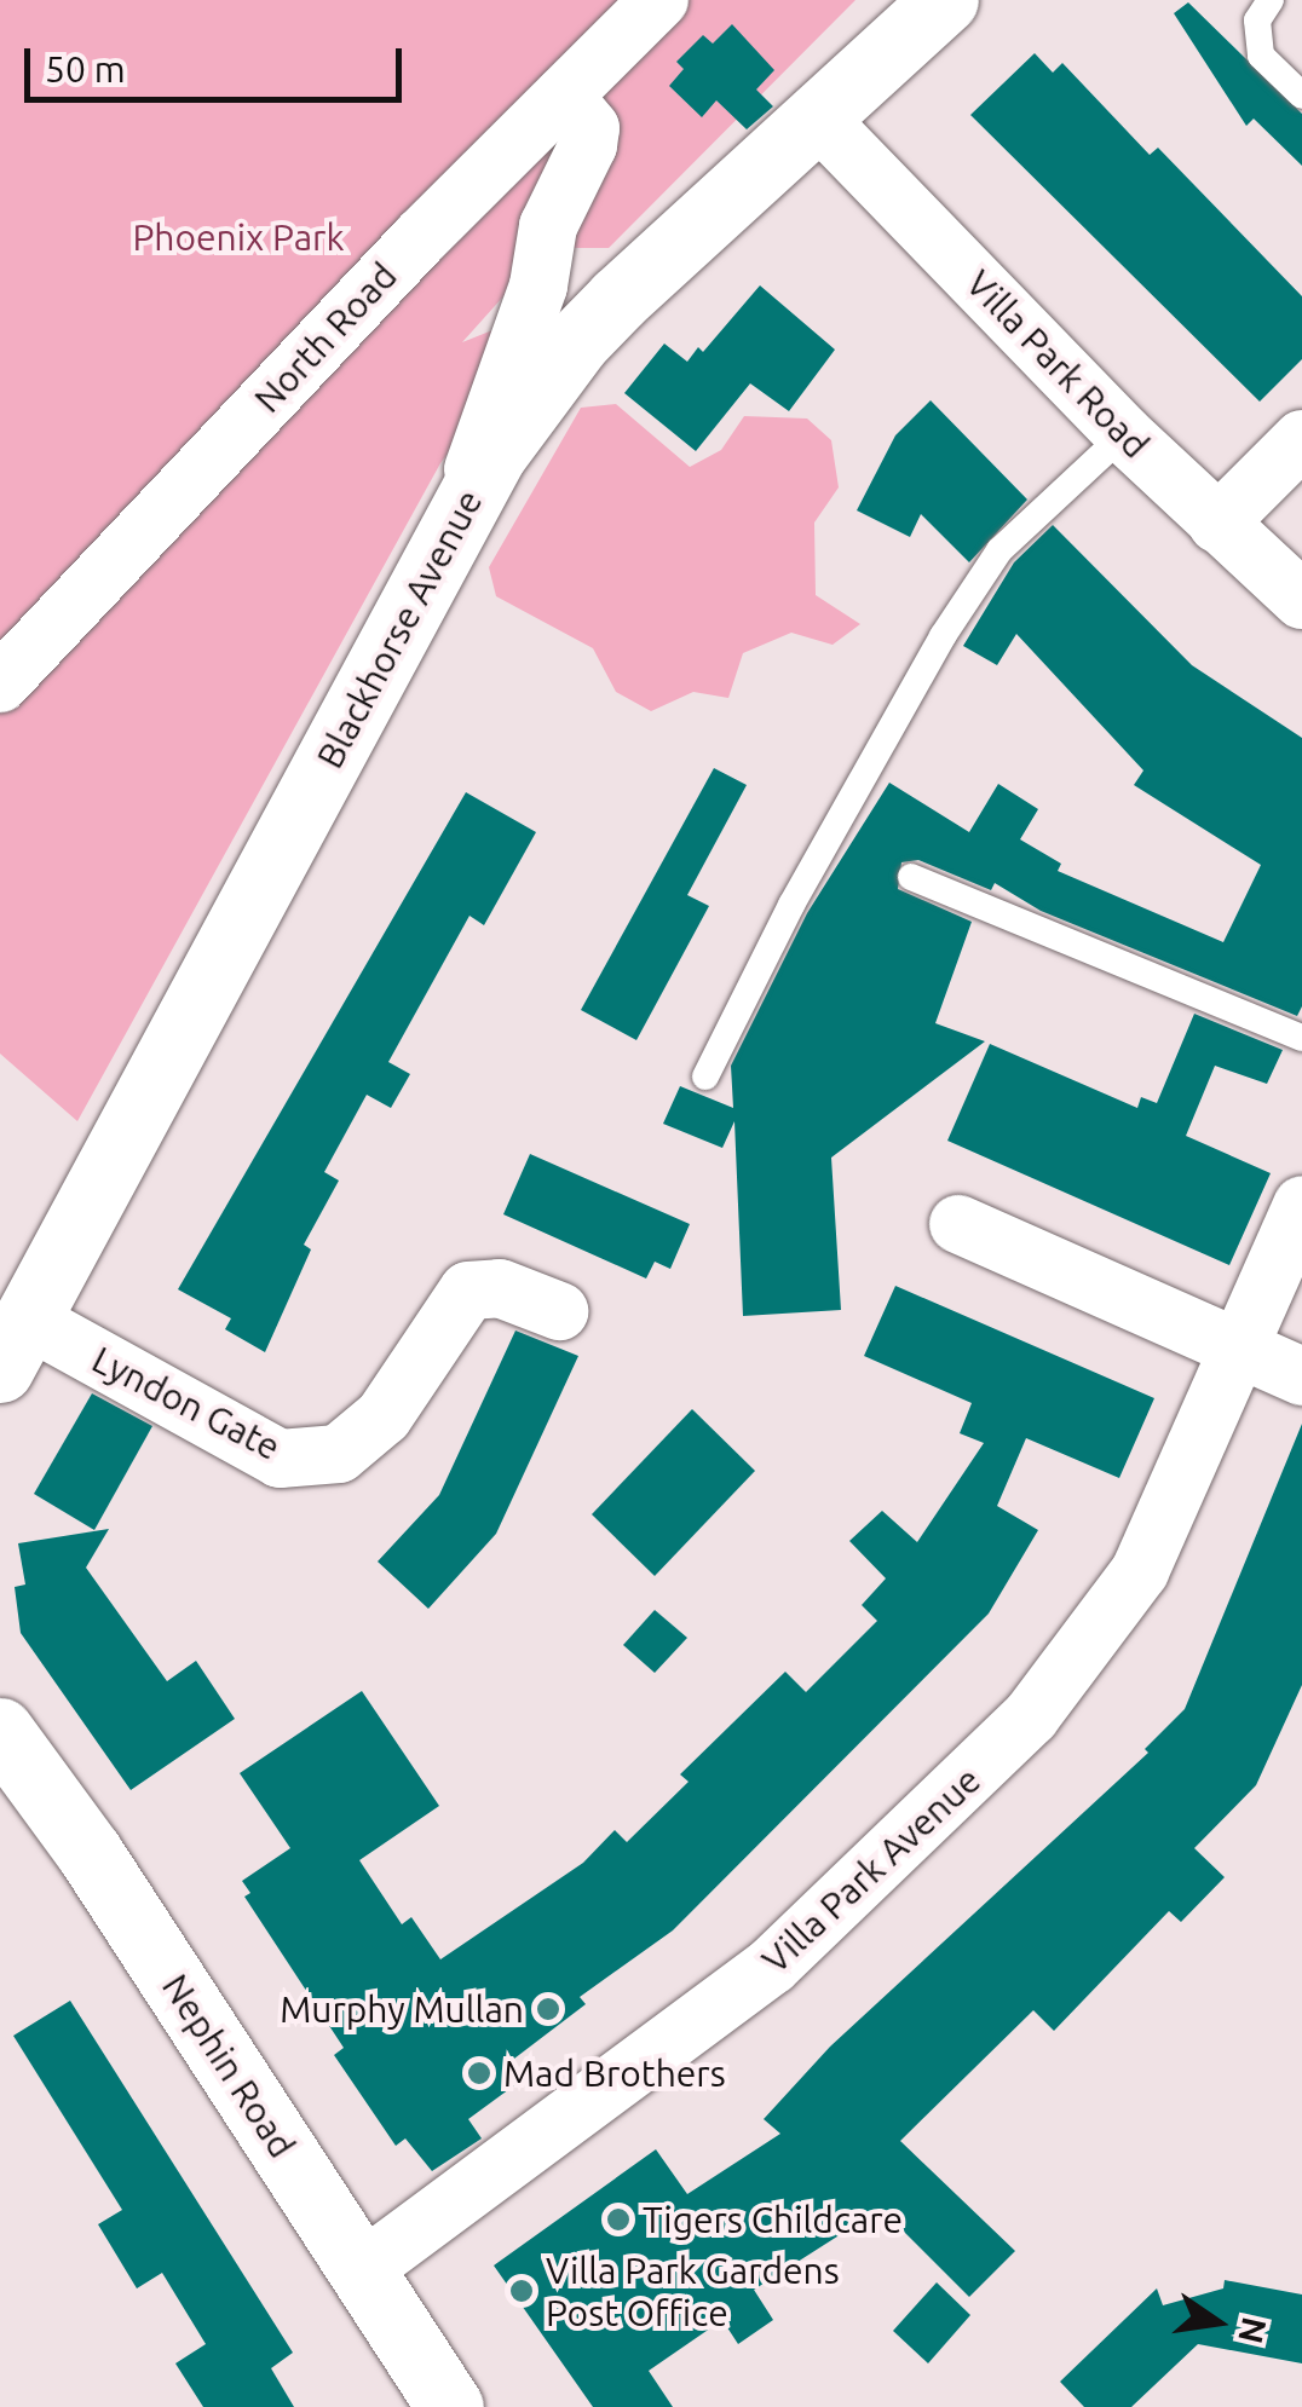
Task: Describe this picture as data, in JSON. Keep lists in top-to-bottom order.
{
  "streets": {
    "main road": ["Blackhorse Avenue", "Nephin Road"],
    "street": [
      "North Road",
      "Villa Park Road",
      "Lyndon Gate",
      "Villa Park Avenue"
    ]
  },
  "crossings": [
    ["Villa Park Road", "Blackhorse Avenue"],
    ["Blackhorse Avenue", "Lyndon Gate"],
    ["Villa Park Avenue", "Nephin Road"]
  ],
  "parks": ["Phoenix Park"],
  "places": [
    "Murphy Mullan",
    "Mad Brothers",
    "Tigers Childcare",
    "Villa Park Gardens Post Office"
  ],
  "scale_bar": "50 m",
  "north": "right"
}
